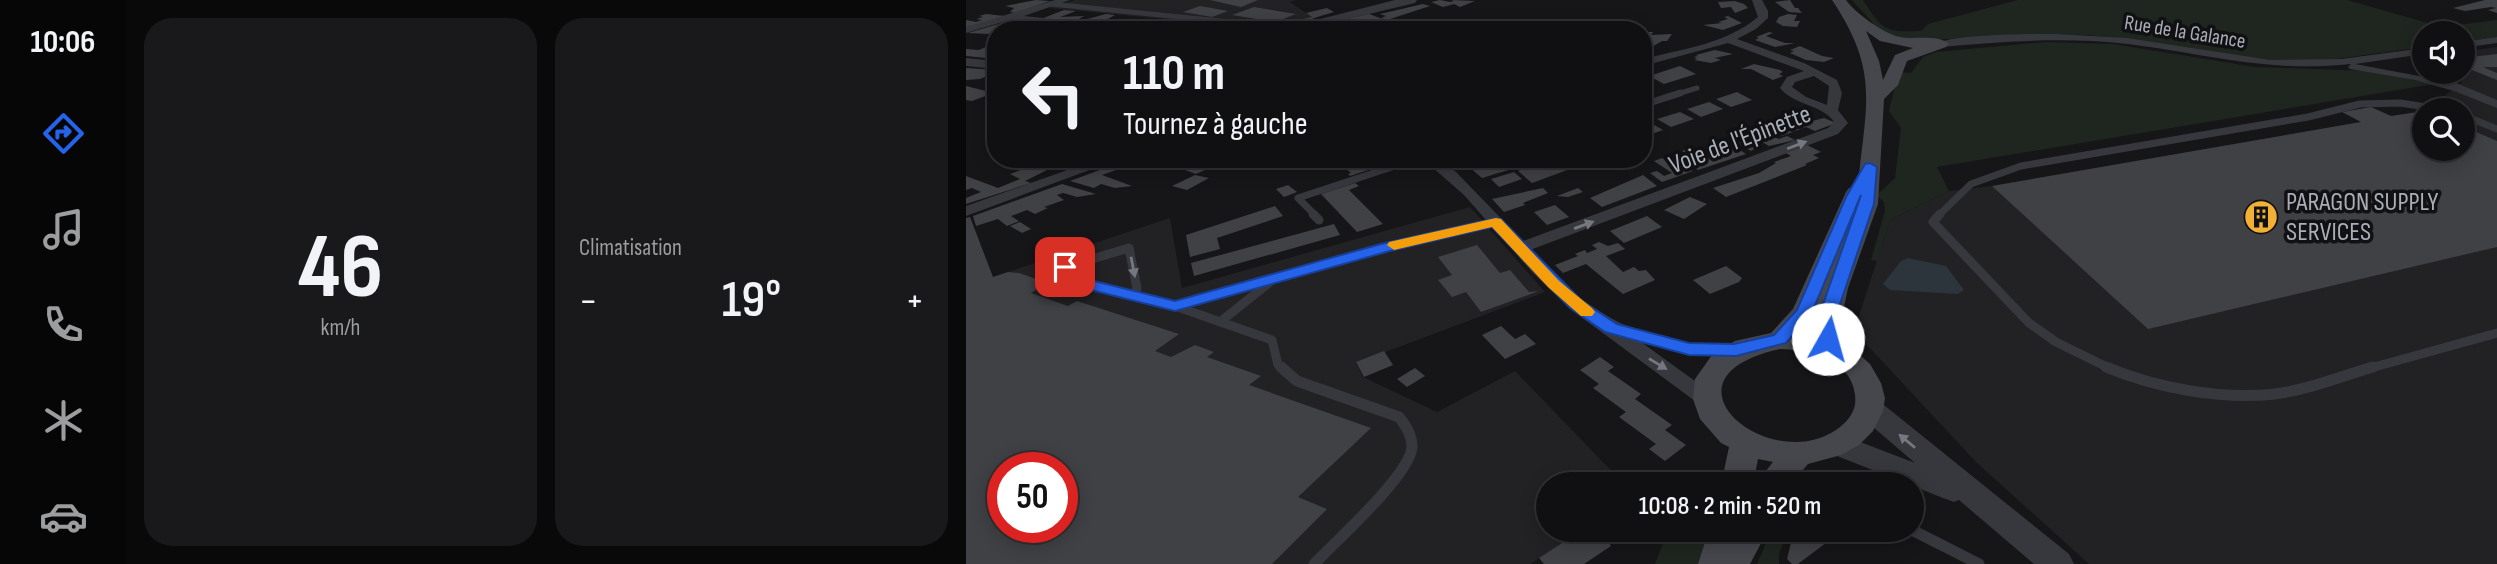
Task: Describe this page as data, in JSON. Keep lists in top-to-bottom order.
{
  "streets": {
    "street": ["Rue de la Galance", "Voie de l'Épinette"]
  },
  "one_way": ["Voie de l'Épinette"],
  "places": {
    "building": ["PARAGON SUPPLY SERVICES"]
  },
  "page": {
    "tabs": "10:06",
    "tile": [
      ["46", "km/h"],
      "Climatisation"
    ],
    "turn": ["110 m", "Tournez à gauche"],
    "heat": ["−", "19°", "+"],
    "limit": "50",
    "trip": "10:08 · 2 min · 520 m"
  }
}
